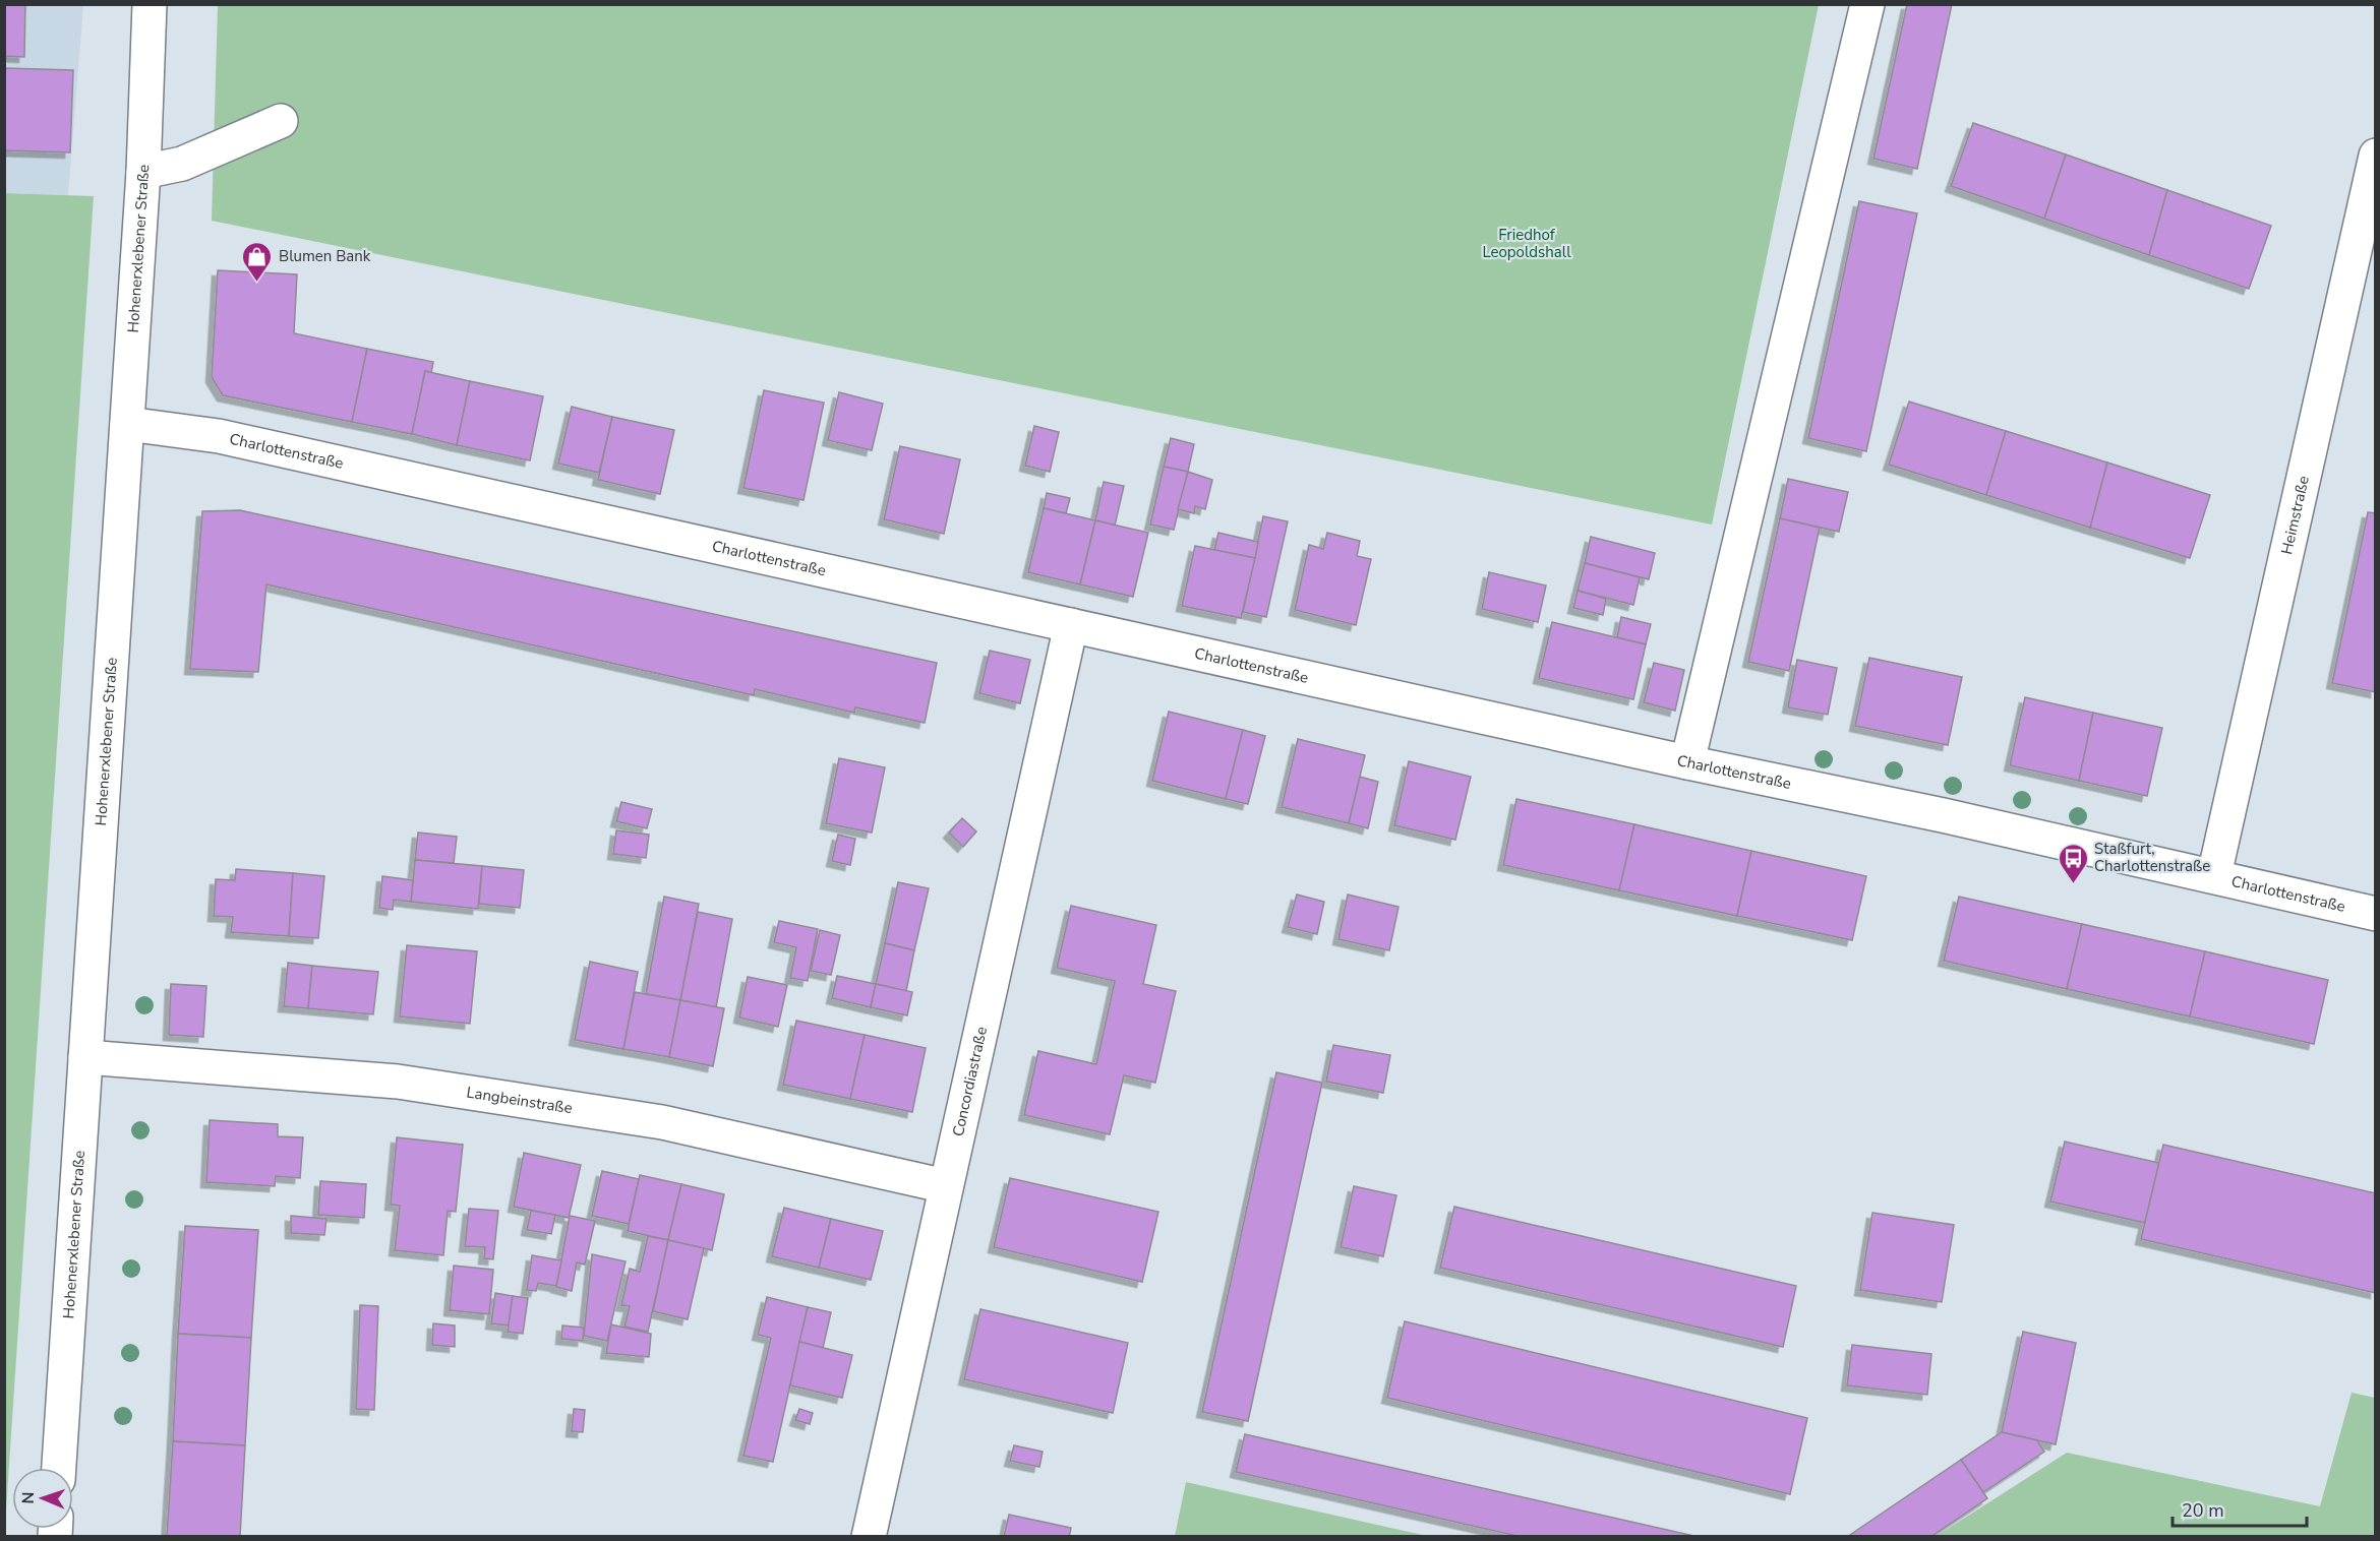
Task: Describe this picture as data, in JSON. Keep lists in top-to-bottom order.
{
  "streets": {
    "street": [
      "Hohenerxlebener Straße",
      "Charlottenstraße",
      "Heimstraße",
      "Concordiastraße",
      "Langbeinstraße"
    ]
  },
  "crossings": [
    ["Hohenerxlebener Straße", "Charlottenstraße"],
    ["Hohenerxlebener Straße", "Langbeinstraße"],
    ["Charlottenstraße", "Heimstraße"],
    ["Charlottenstraße", "Concordiastraße"],
    ["Concordiastraße", "Langbeinstraße"]
  ],
  "parks": ["Friedhof Leopoldshall"],
  "places": {
    "shop": ["Blumen Bank"],
    "bus stop": ["Staßfurt, Charlottenstraße"]
  },
  "scale_bar": "20 m",
  "north": "left"
}
